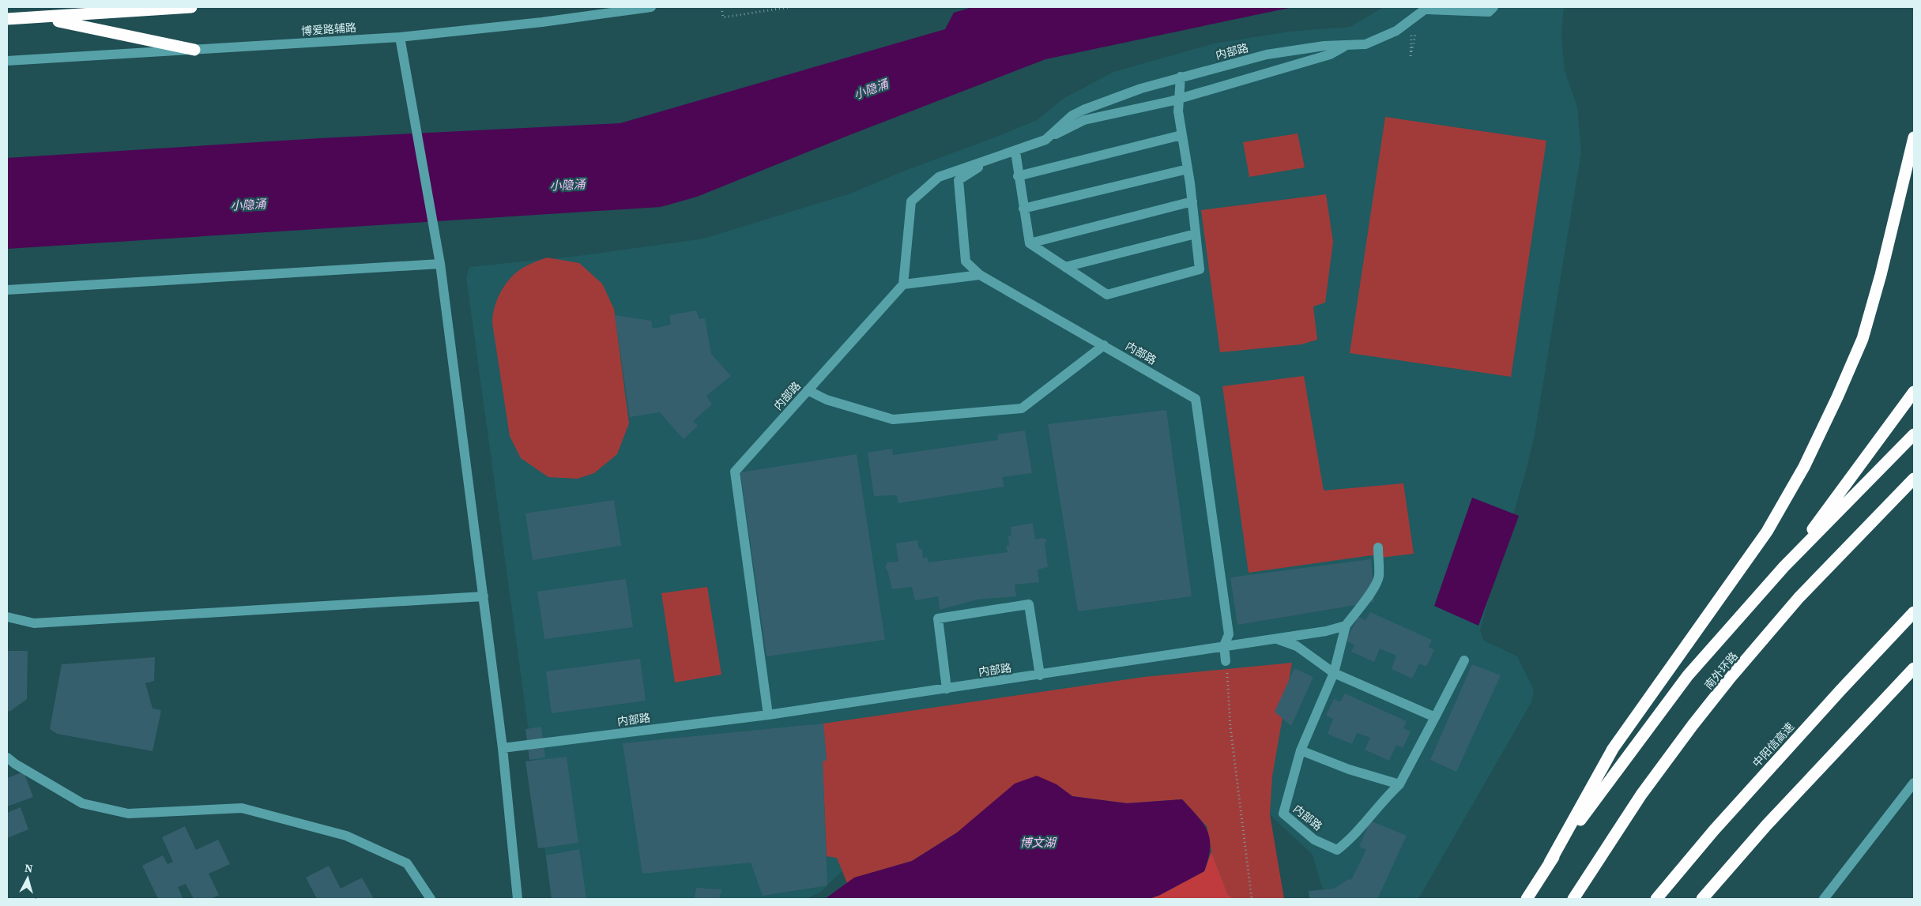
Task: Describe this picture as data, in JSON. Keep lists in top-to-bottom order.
{
  "streets": {
    "highway": ["南外环路", "中阳信高速"],
    "street": ["博爱路辅路", "内部路"]
  },
  "water": ["小隐涌", "博文湖"],
  "north": "top"
}
